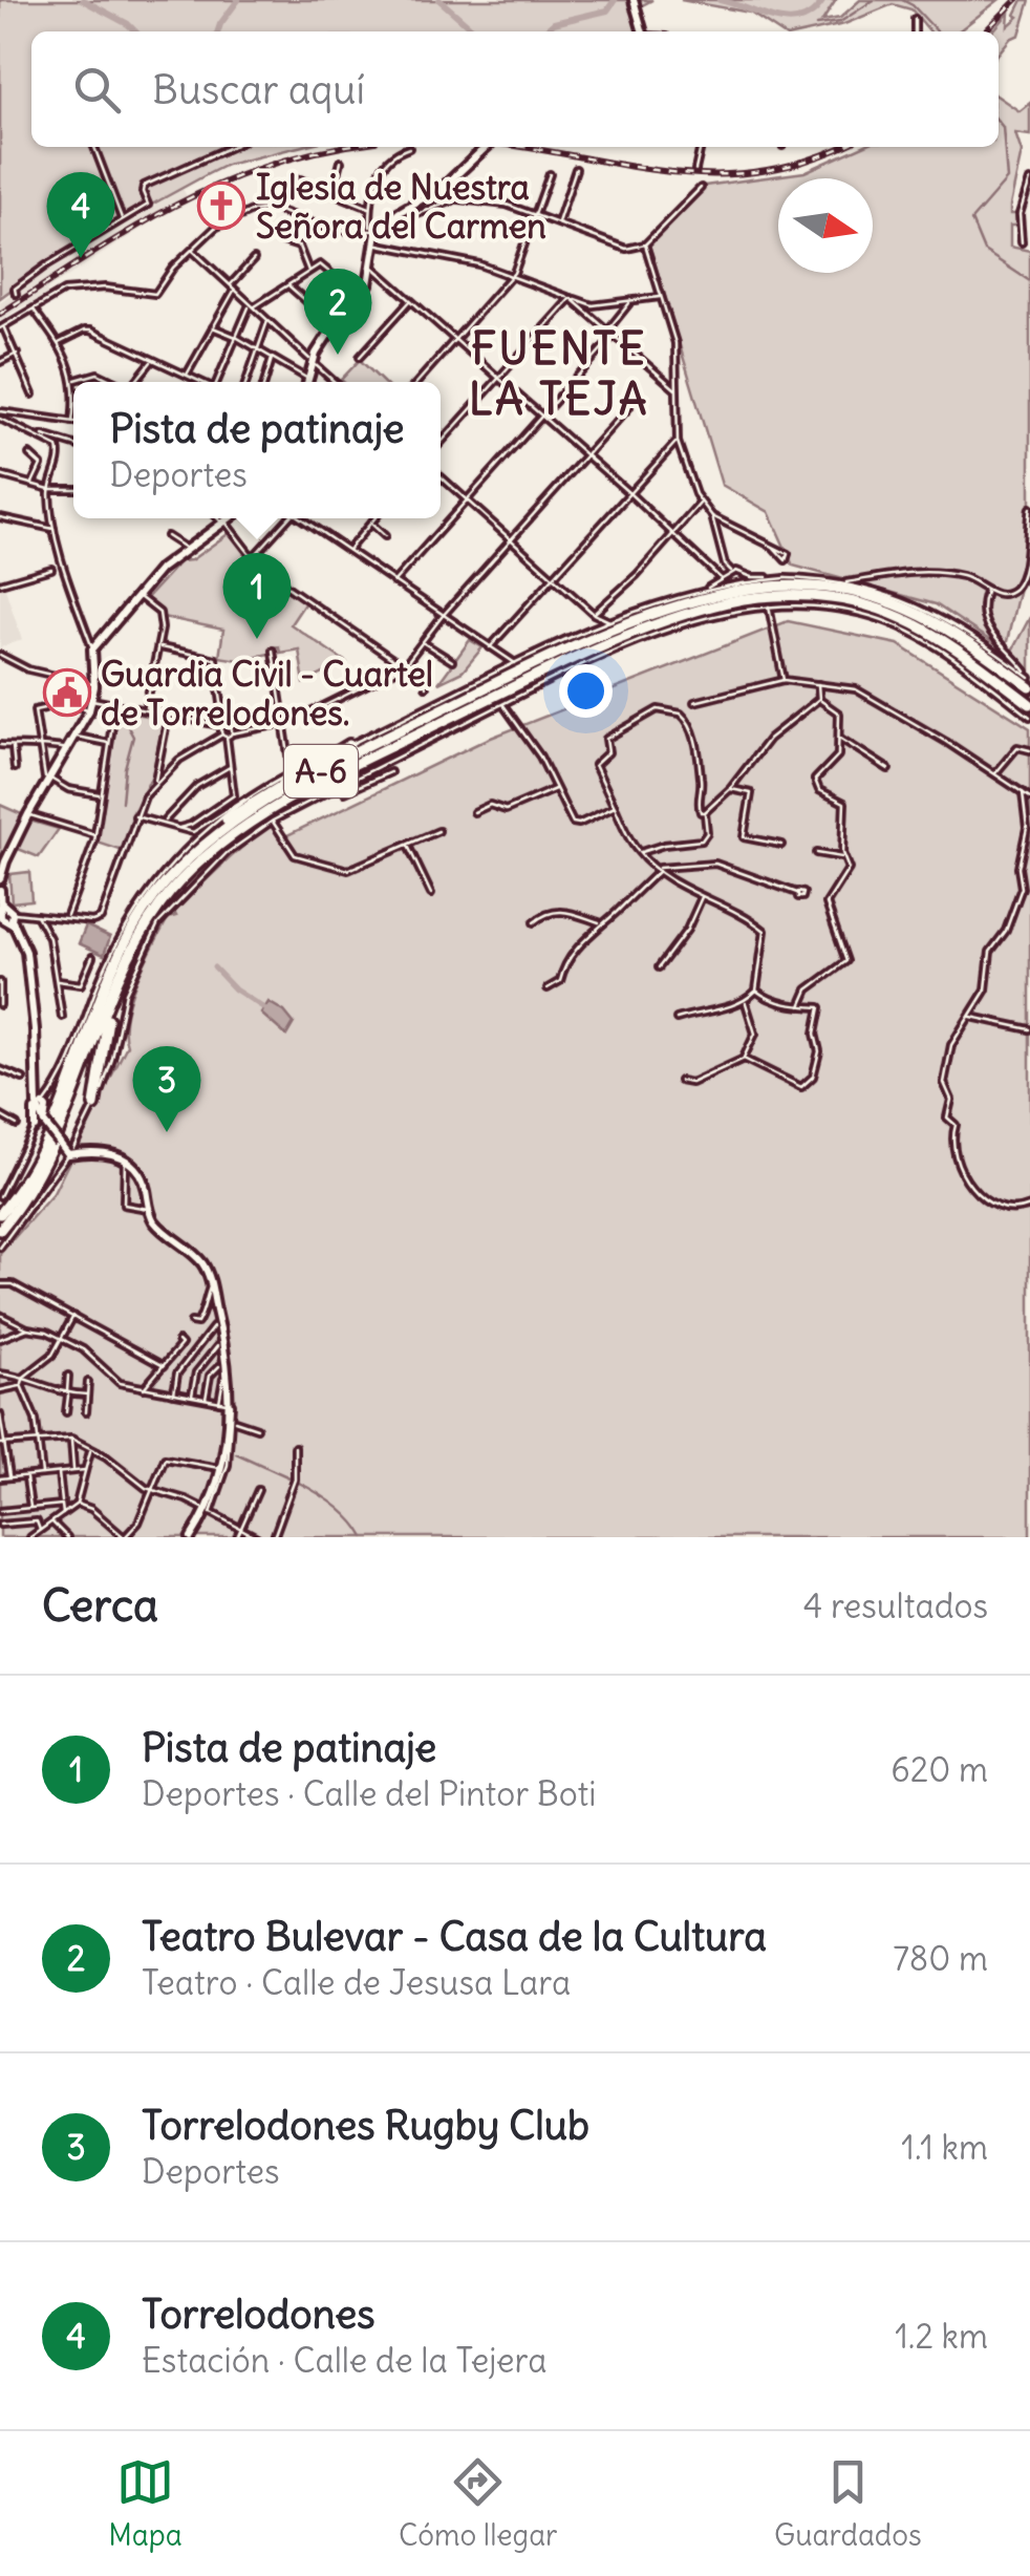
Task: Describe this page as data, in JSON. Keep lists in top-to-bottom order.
{
  "streets": {
    "highway": ["A-6"]
  },
  "districts": ["FUENTE LA TEJA"],
  "places": {
    "church": ["Iglesia de Nuestra Señora del Carmen"],
    "public building": ["Guardia Civil - Cuartel de Torrelodones."]
  },
  "north": "right",
  "page": {
    "search": "Buscar aquí",
    "pins": [
      "4",
      "2",
      "1",
      "3"
    ],
    "popup": ["Pista de patinaje", "Deportes"],
    "heading": ["Cerca", "4 resultados"],
    "list": [
      {
        "mark": "1",
        "name": "Pista de patinaje",
        "note": "Deportes · Calle del Pintor Boti",
        "value": "620 m"
      },
      {
        "mark": "2",
        "name": "Teatro Bulevar - Casa de la Cultura",
        "note": "Teatro · Calle de Jesusa Lara",
        "value": "780 m"
      },
      {
        "mark": "3",
        "name": "Torrelodones Rugby Club",
        "note": "Deportes",
        "value": "1.1 km"
      },
      {
        "mark": "4",
        "name": "Torrelodones",
        "note": "Estación · Calle de la Tejera",
        "value": "1.2 km"
      }
    ],
    "nav": ["Mapa", "Cómo llegar", "Guardados"]
  }
}
